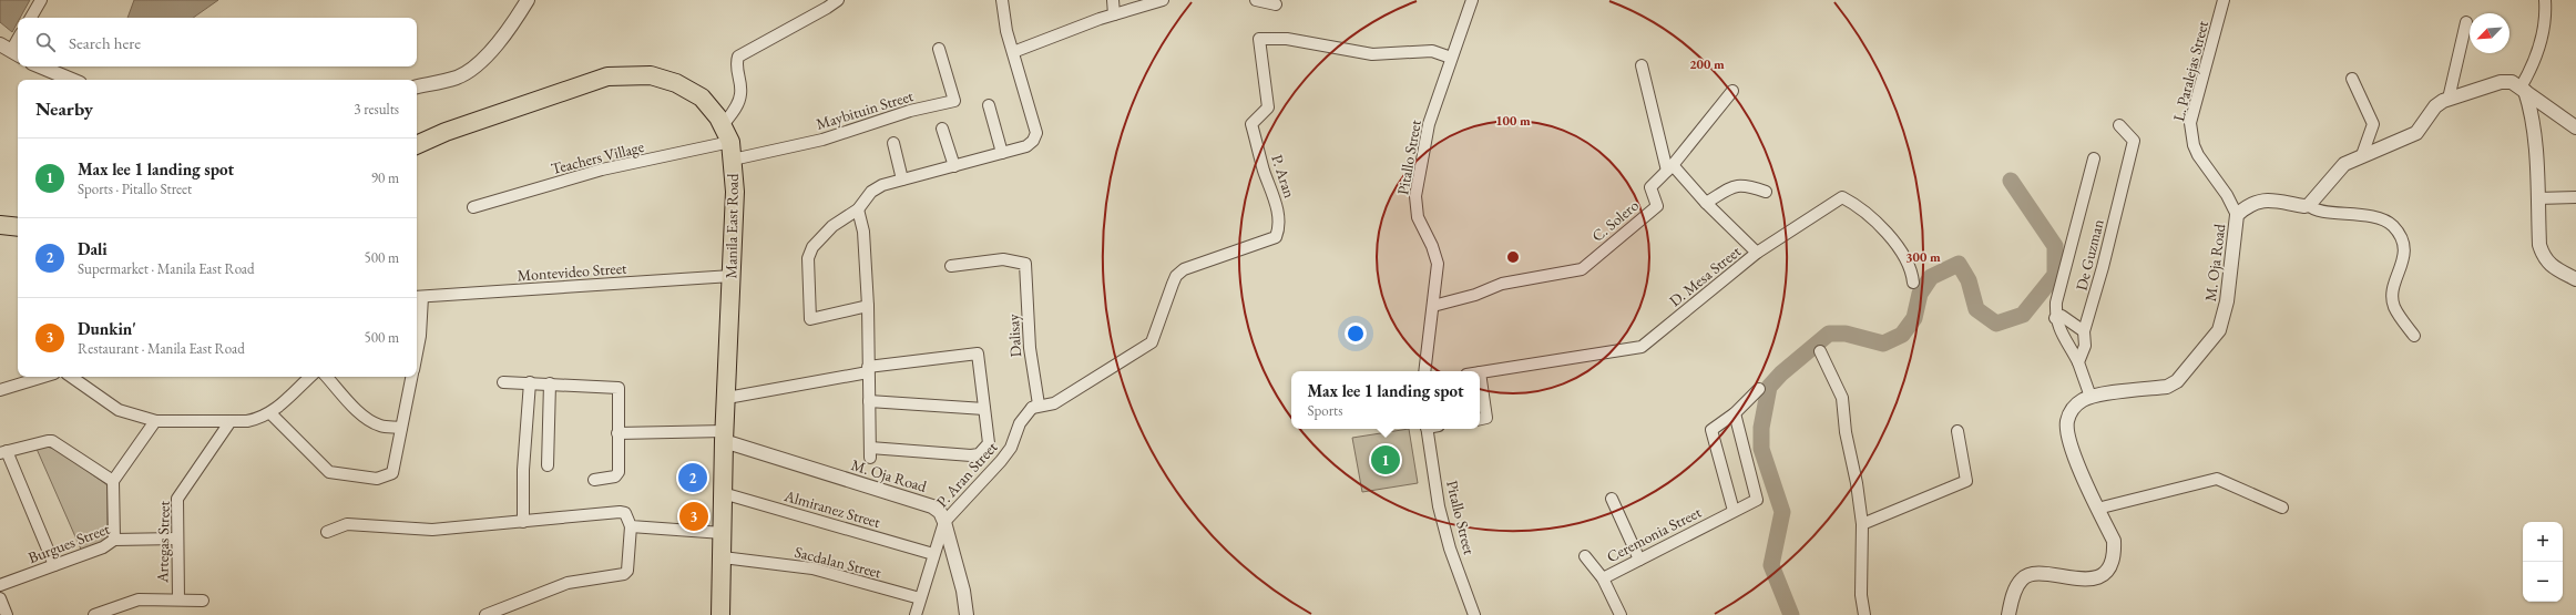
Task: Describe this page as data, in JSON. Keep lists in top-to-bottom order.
{
  "streets": {
    "main road": ["Manila East Road"],
    "street": [
      "L. Paralejas Street",
      "Maybituin Street",
      "Teachers Village",
      "Pitallo Street",
      "P. Aran",
      "C. Solero",
      "De Guzman",
      "M. Oja Road",
      "Montevideo Street",
      "D. Mesa Street",
      "Dalisay",
      "P. Aran Street",
      "Almiranez Street",
      "Ceremonia Street",
      "Artegas Street",
      "Burgues Street",
      "Sacdalan Street"
    ]
  },
  "crossings": [
    ["L. Paralejas Street", "M. Oja Road"],
    ["Maybituin Street", "Teachers Village"],
    ["Maybituin Street", "Manila East Road"],
    ["Teachers Village", "Manila East Road"],
    ["Pitallo Street", "P. Aran"],
    ["Pitallo Street", "C. Solero"],
    ["P. Aran", "Dalisay"],
    ["P. Aran", "P. Aran Street"],
    ["Manila East Road", "M. Oja Road"],
    ["Manila East Road", "Montevideo Street"],
    ["Manila East Road", "Almiranez Street"],
    ["Manila East Road", "Sacdalan Street"],
    ["M. Oja Road", "P. Aran Street"],
    ["Dalisay", "P. Aran Street"],
    ["Artegas Street", "Burgues Street"]
  ],
  "north": "bottom left",
  "page": {
    "search": "Search here",
    "heading": ["Nearby", "3 results"],
    "list": [
      {
        "mark": "1",
        "name": "Max lee 1 landing spot",
        "note": "Sports · Pitallo Street",
        "value": "90 m"
      },
      {
        "mark": "2",
        "name": "Dali",
        "note": "Supermarket · Manila East Road",
        "value": "500 m"
      },
      {
        "mark": "3",
        "name": "Dunkin'",
        "note": "Restaurant · Manila East Road",
        "value": "500 m"
      }
    ],
    "popup": ["Max lee 1 landing spot", "Sports"],
    "pins": ["1", "2", "3"],
    "map_buttons": ["+", "−"]
  },
  "rings": ["200 m", "100 m", "300 m"]
}
